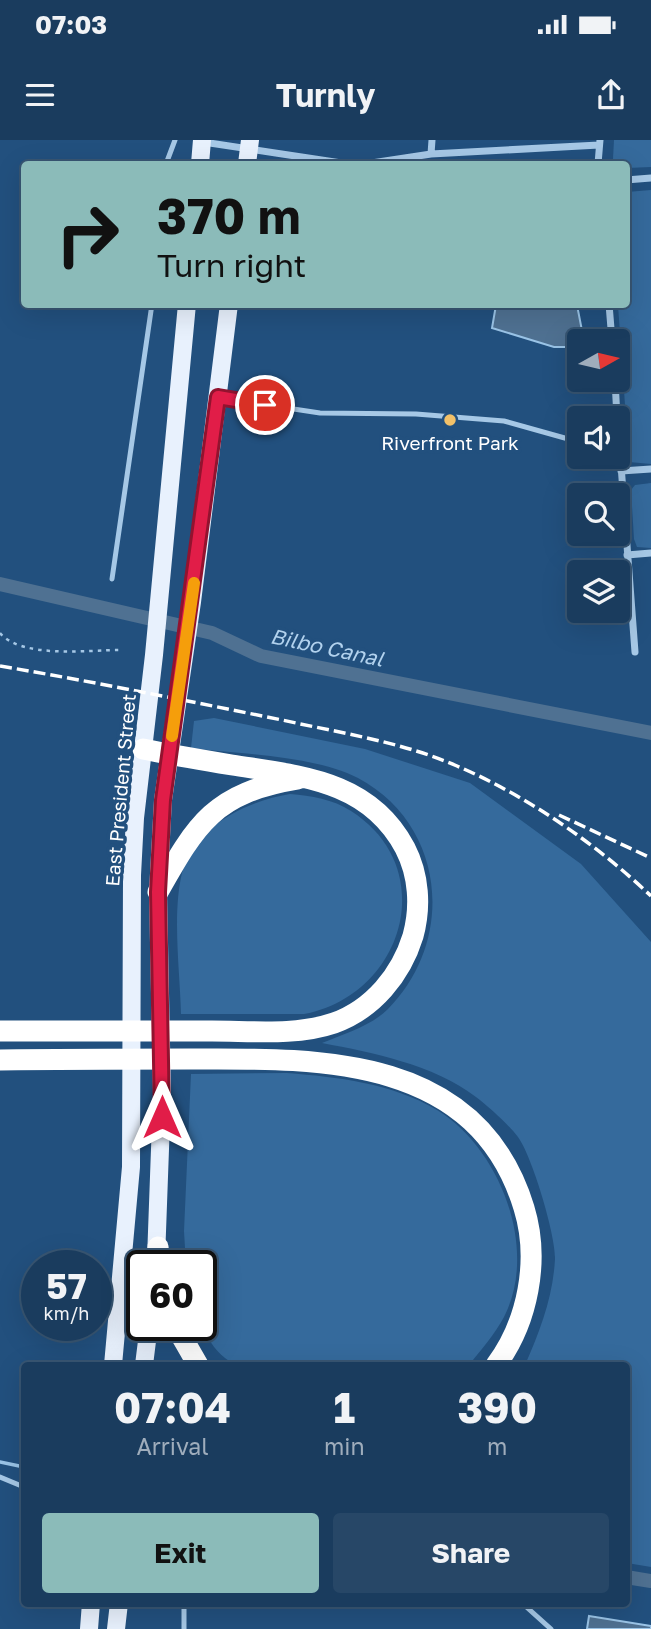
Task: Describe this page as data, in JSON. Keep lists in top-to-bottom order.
{
  "streets": {
    "main road": ["East President Street"]
  },
  "water": ["Bilbo Canal"],
  "places": ["Riverfront Park"],
  "north": "right",
  "page": {
    "status": "07:03",
    "header": "Turnly",
    "turn": ["370 m", "Turn right"],
    "speed": "57 km/h",
    "limit": "60",
    "eta": [
      "07:04",
      "Arrival",
      "1",
      "min",
      "390",
      "m"
    ],
    "buttons": ["Exit", "Share"]
  }
}
